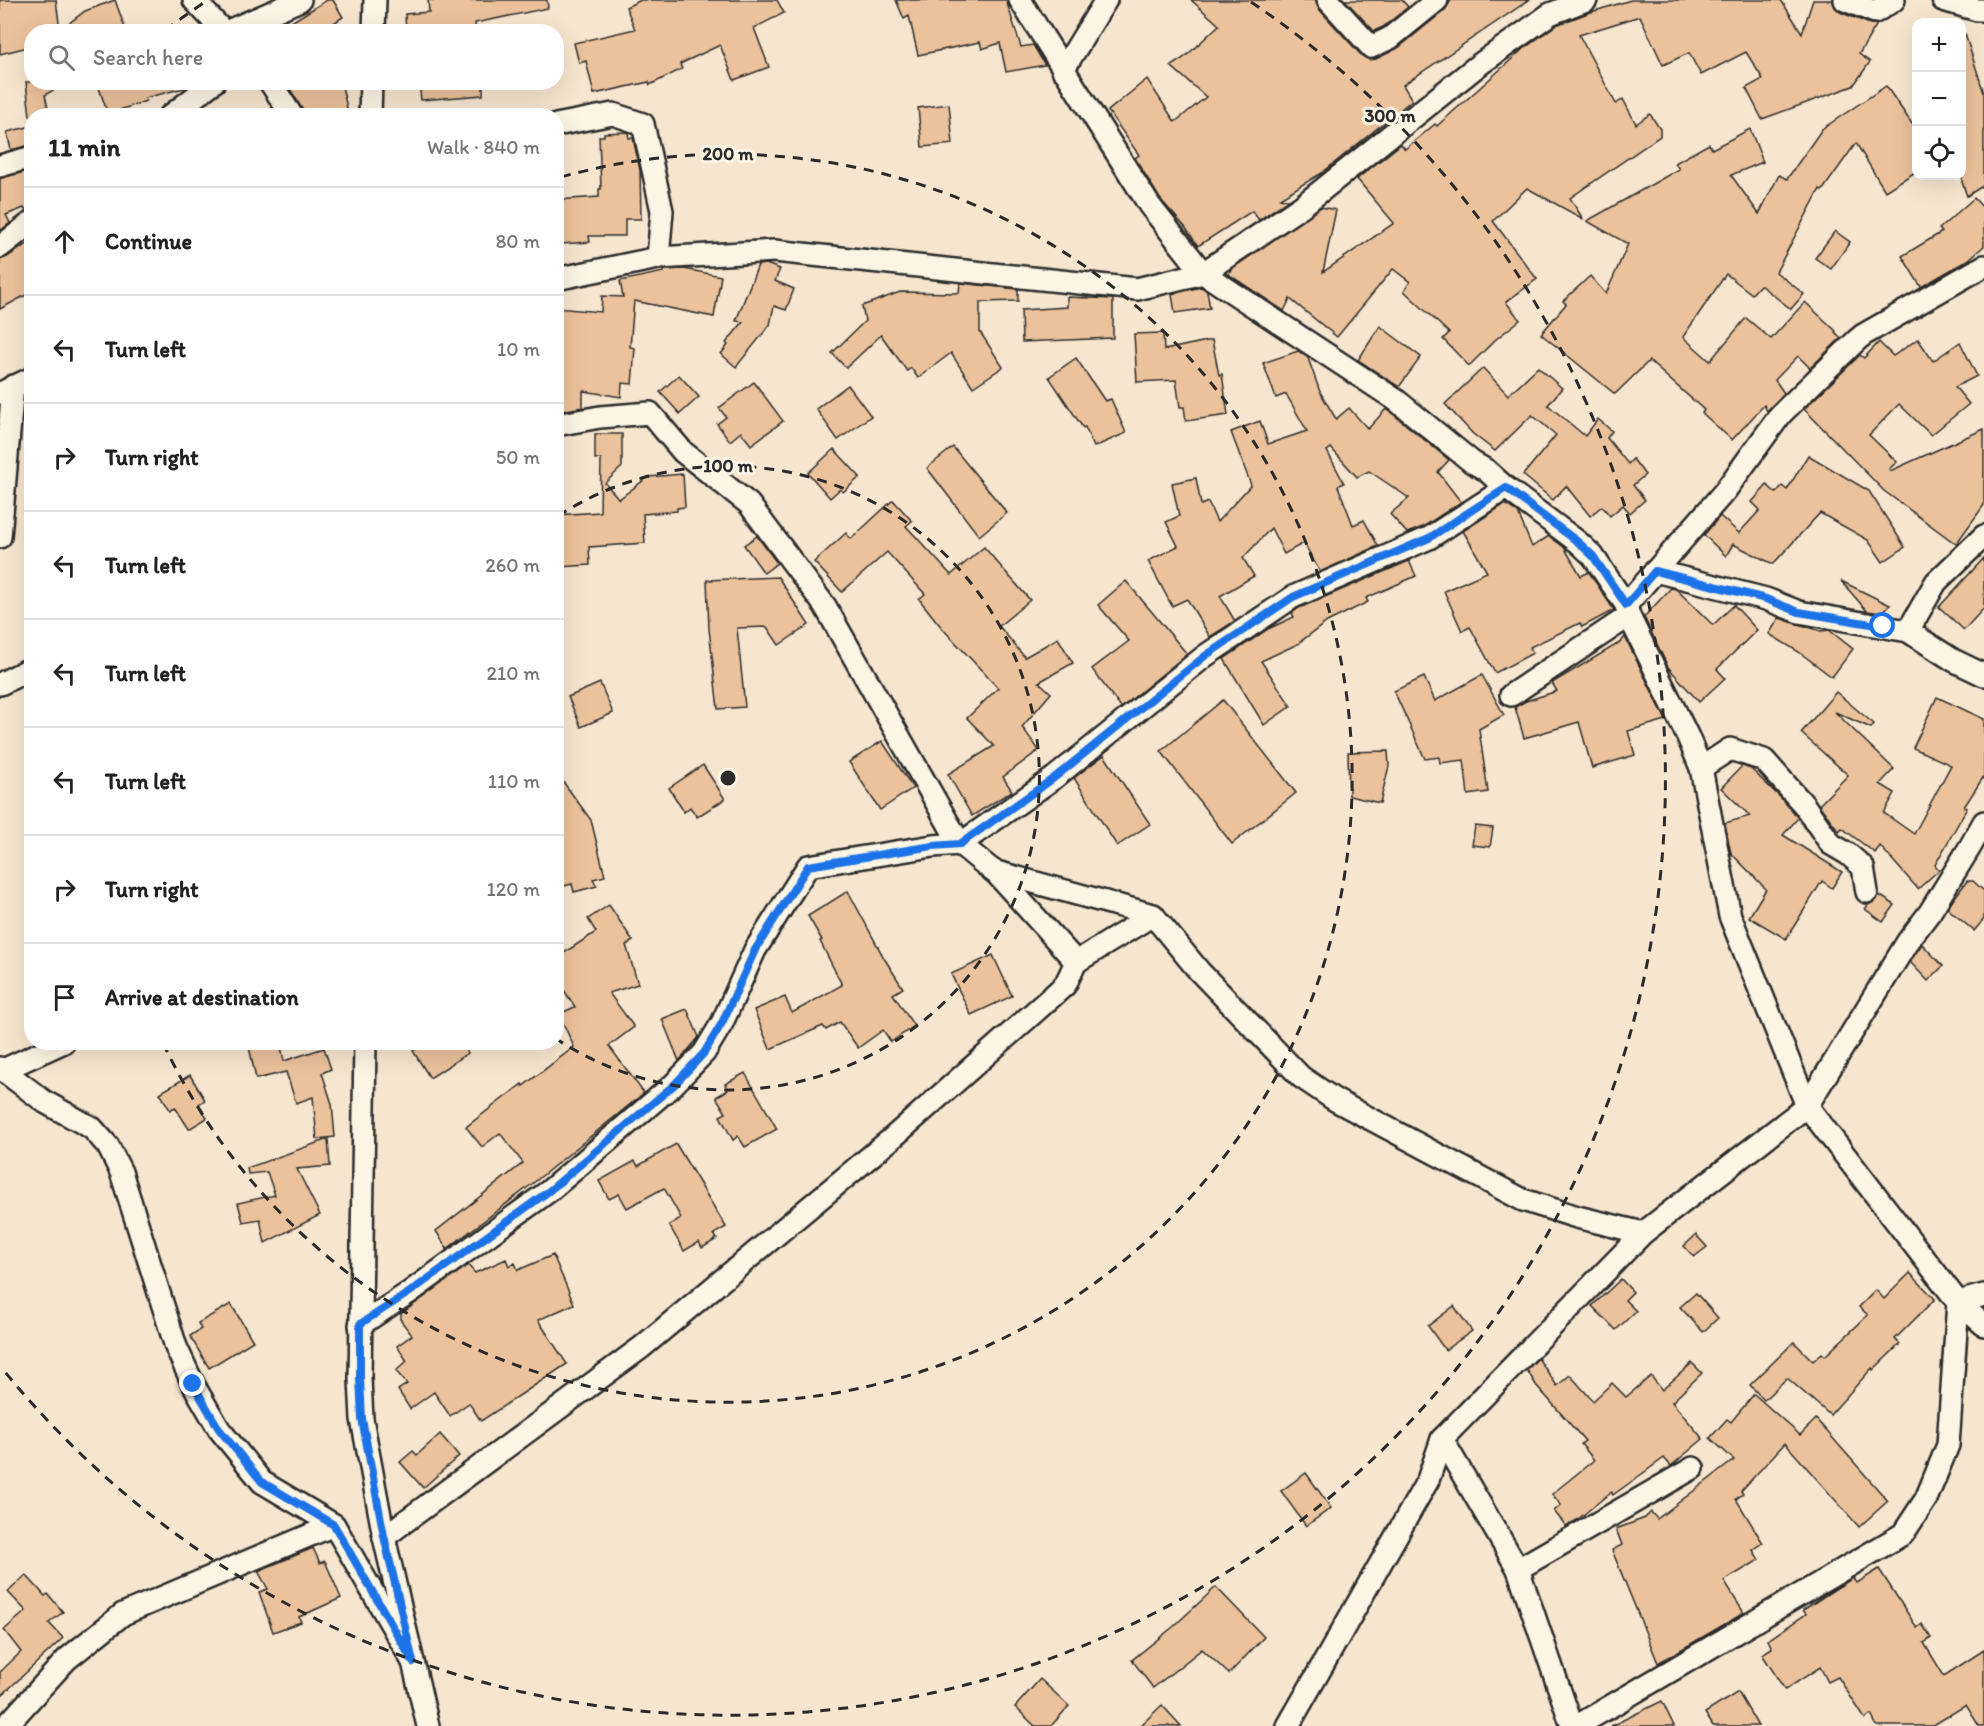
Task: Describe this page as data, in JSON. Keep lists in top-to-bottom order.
{
  "page": {
    "map_buttons": ["+", "−"],
    "search": "Search here",
    "heading": ["11 min", "Walk · 840 m"],
    "list": [
      ["Continue", "80 m"],
      ["Turn left", "10 m"],
      ["Turn right", "50 m"],
      ["Turn left", "260 m"],
      ["Turn left", "210 m"],
      ["Turn left", "110 m"],
      ["Turn right", "120 m"],
      "Arrive at destination"
    ]
  },
  "rings": ["300 m", "200 m", "100 m"]
}
